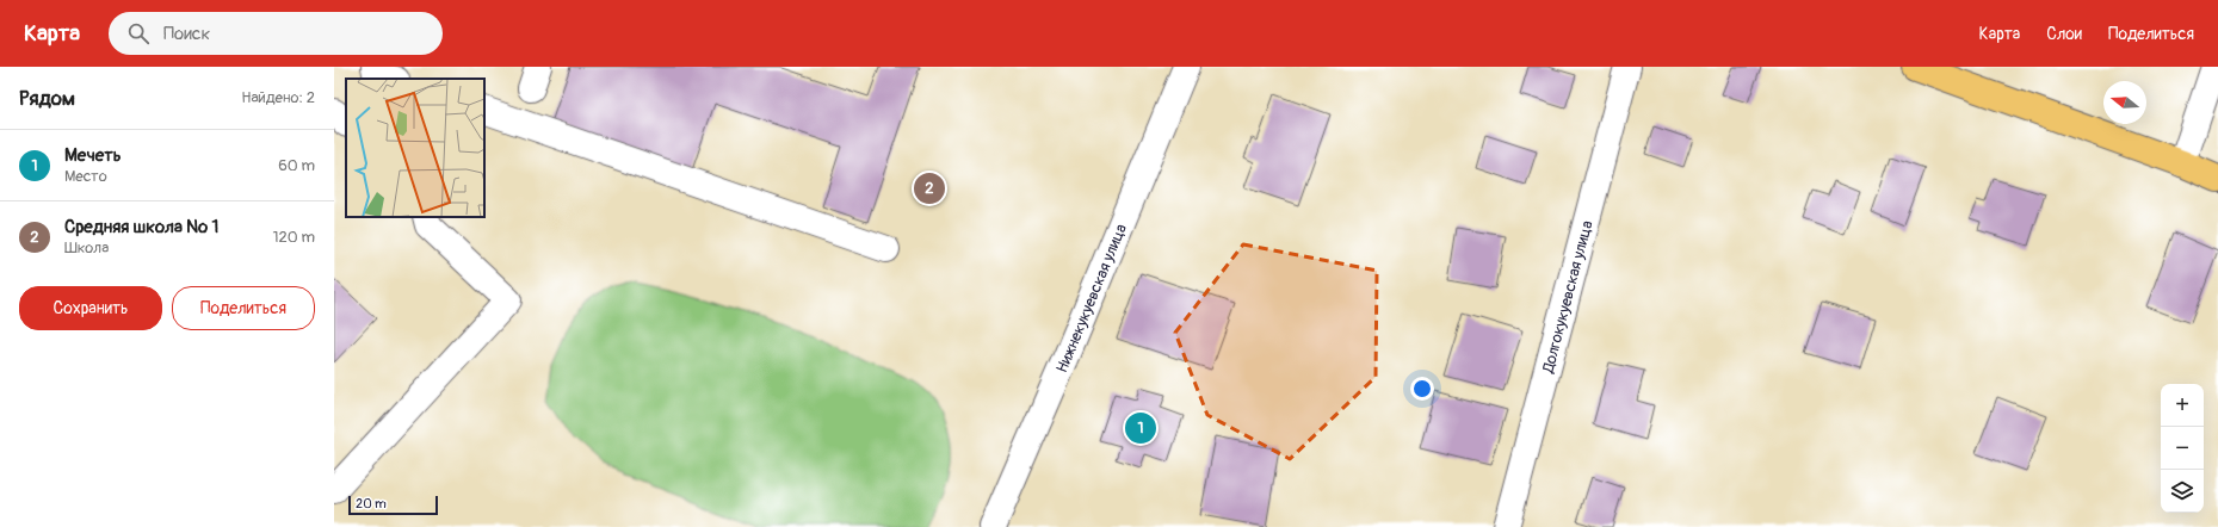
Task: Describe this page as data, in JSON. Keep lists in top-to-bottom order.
{
  "streets": {
    "street": ["Долгокукуевская улица", "Нижнекукуевская улица"]
  },
  "scale_bar": "20 m",
  "north": "left",
  "page": {
    "header": "Карта",
    "search": "Поиск",
    "nav": ["Карта", "Слои", "Поделиться"],
    "heading": ["Рядом", "Найдено: 2"],
    "list": [
      {
        "mark": "1",
        "name": "Мечеть",
        "note": "Место",
        "value": "60 m"
      },
      {
        "mark": "2",
        "name": "Средняя школа № 1",
        "note": "Школа",
        "value": "120 m"
      }
    ],
    "pins": ["2", "1"],
    "buttons": ["Сохранить", "Поделиться"],
    "map_buttons": ["+", "−"],
    "scale": "20 m"
  }
}
